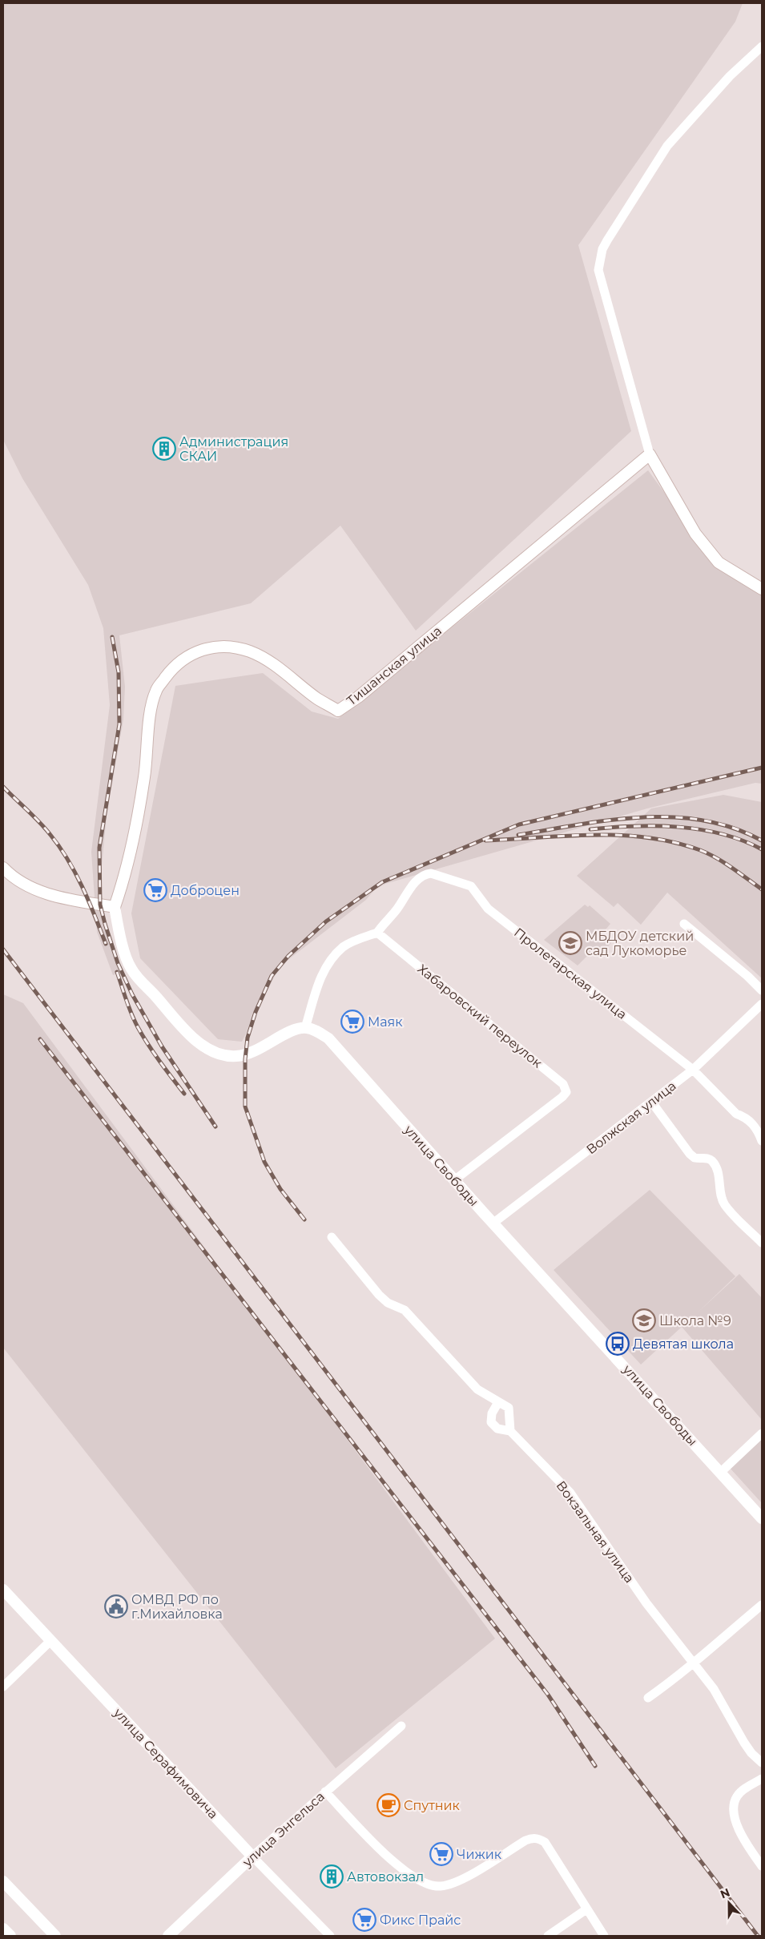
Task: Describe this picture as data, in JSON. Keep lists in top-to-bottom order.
{
  "streets": {
    "street": [
      "Тишанская улица",
      "Пролетарская улица",
      "Хабаровский переулок",
      "Волжская улица",
      "улица Свободы",
      "Вокзальная улица",
      "улица Серафимовича",
      "улица Энгельса"
    ]
  },
  "crossings": [
    ["Пролетарская улица", "Хабаровский переулок"],
    ["Пролетарская улица", "Волжская улица"],
    ["Хабаровский переулок", "улица Свободы"],
    ["Волжская улица", "улица Свободы"],
    ["улица Серафимовича", "улица Энгельса"]
  ],
  "places": {
    "building": ["Администрация СКАИ", "Автовокзал"],
    "supermarket": [
      "Доброцен",
      "Mаяк",
      "Чижик",
      "Фикс Прайс"
    ],
    "school or university": ["МБДОУ детский сад Лукоморье", "Школа №9"],
    "bus stop": ["Девятая школа"],
    "public building": ["ОМВД РФ по г.Михайловка"],
    "cafe": ["Спутник"]
  },
  "north": "top"
}
